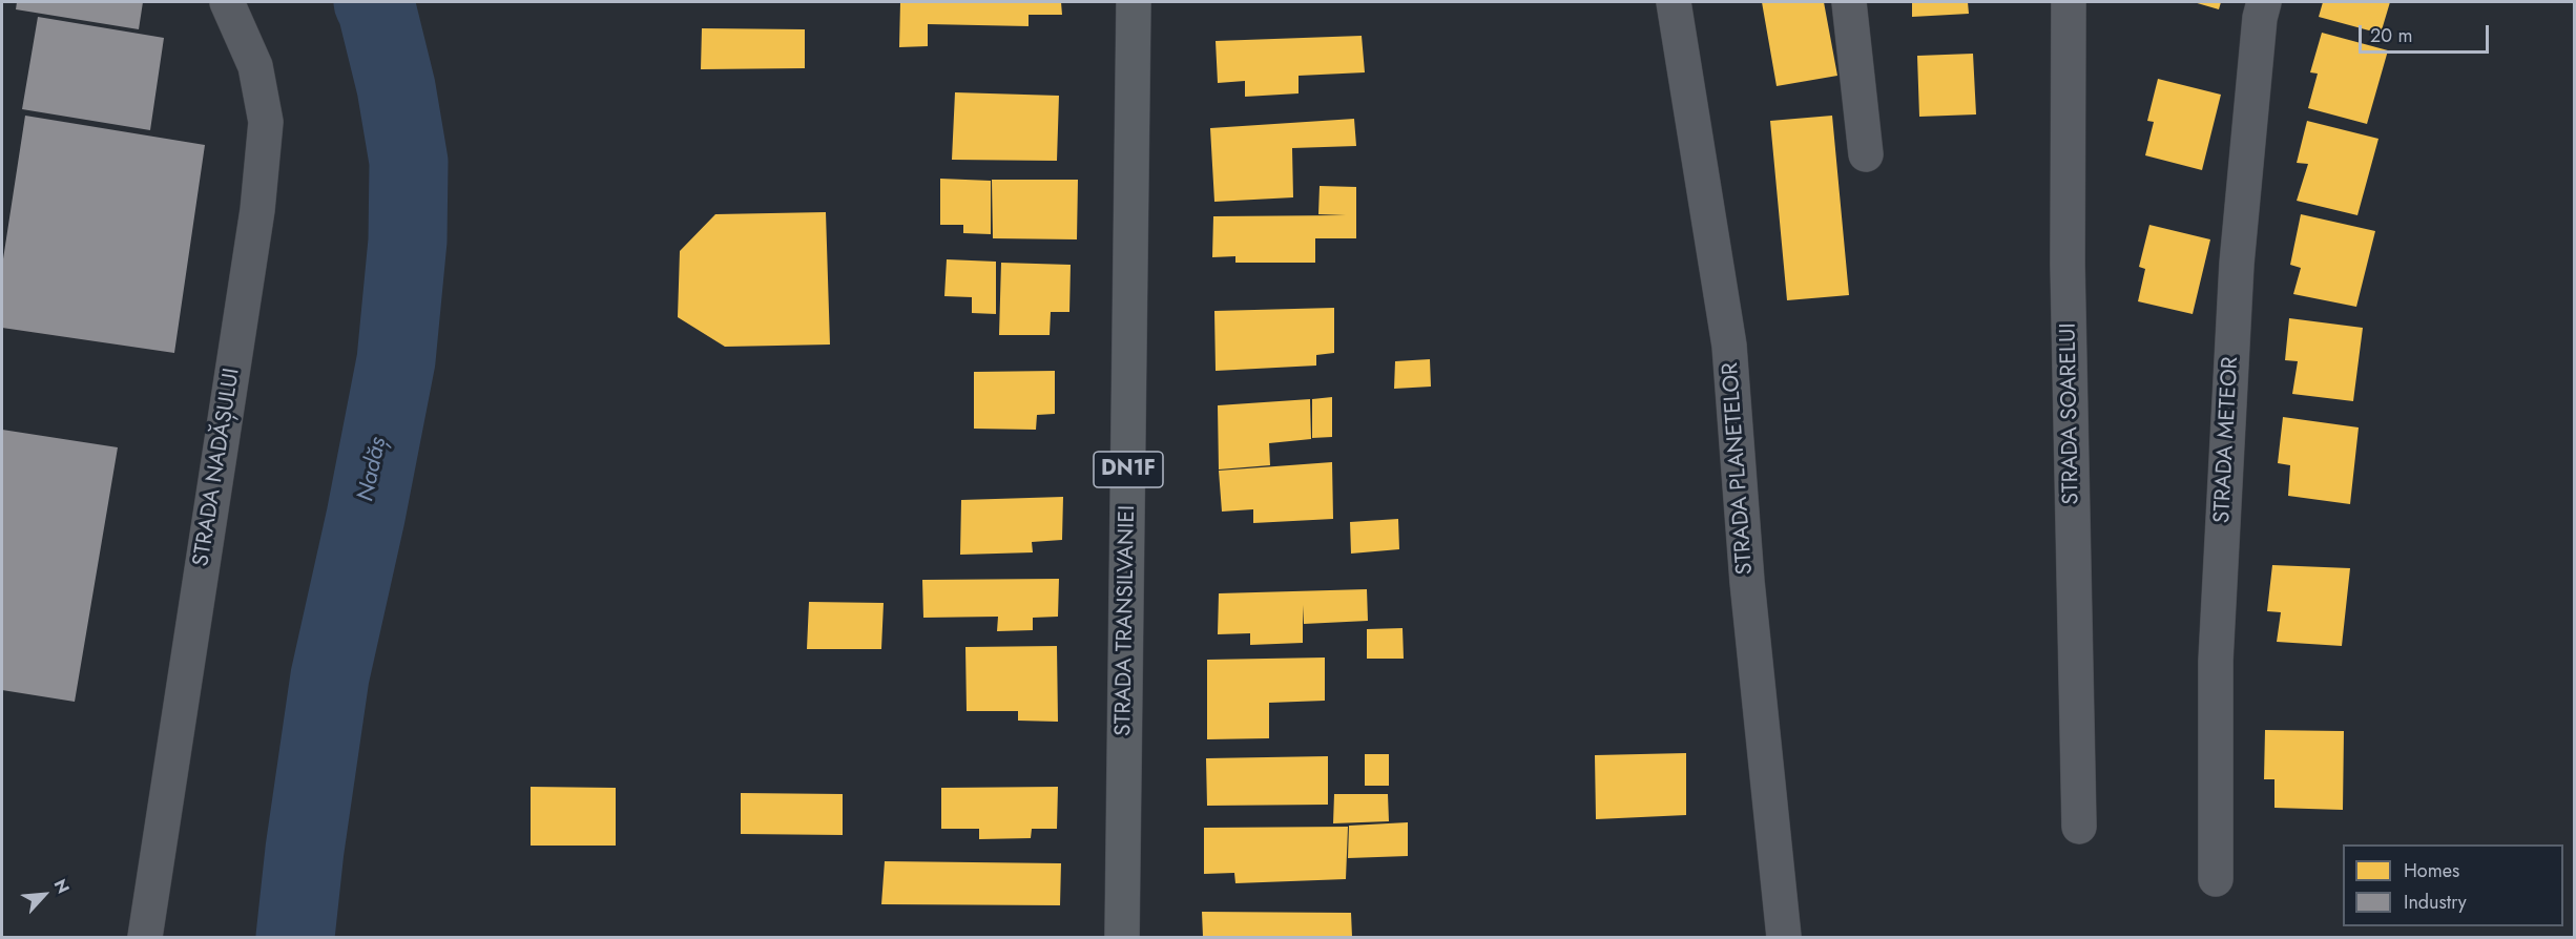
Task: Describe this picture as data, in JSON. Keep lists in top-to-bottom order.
{
  "streets": {
    "main road": ["DN1F", "STRADA TRANSILVANIEI"],
    "street": [
      "STRADA SOARELUI",
      "STRADA METEOR",
      "STRADA NADĂȘULUI",
      "STRADA PLANETELOR"
    ]
  },
  "water": ["Nadăș"],
  "legend": ["Homes", "Industry"],
  "scale_bar": "20 m",
  "north": "top right"
}
